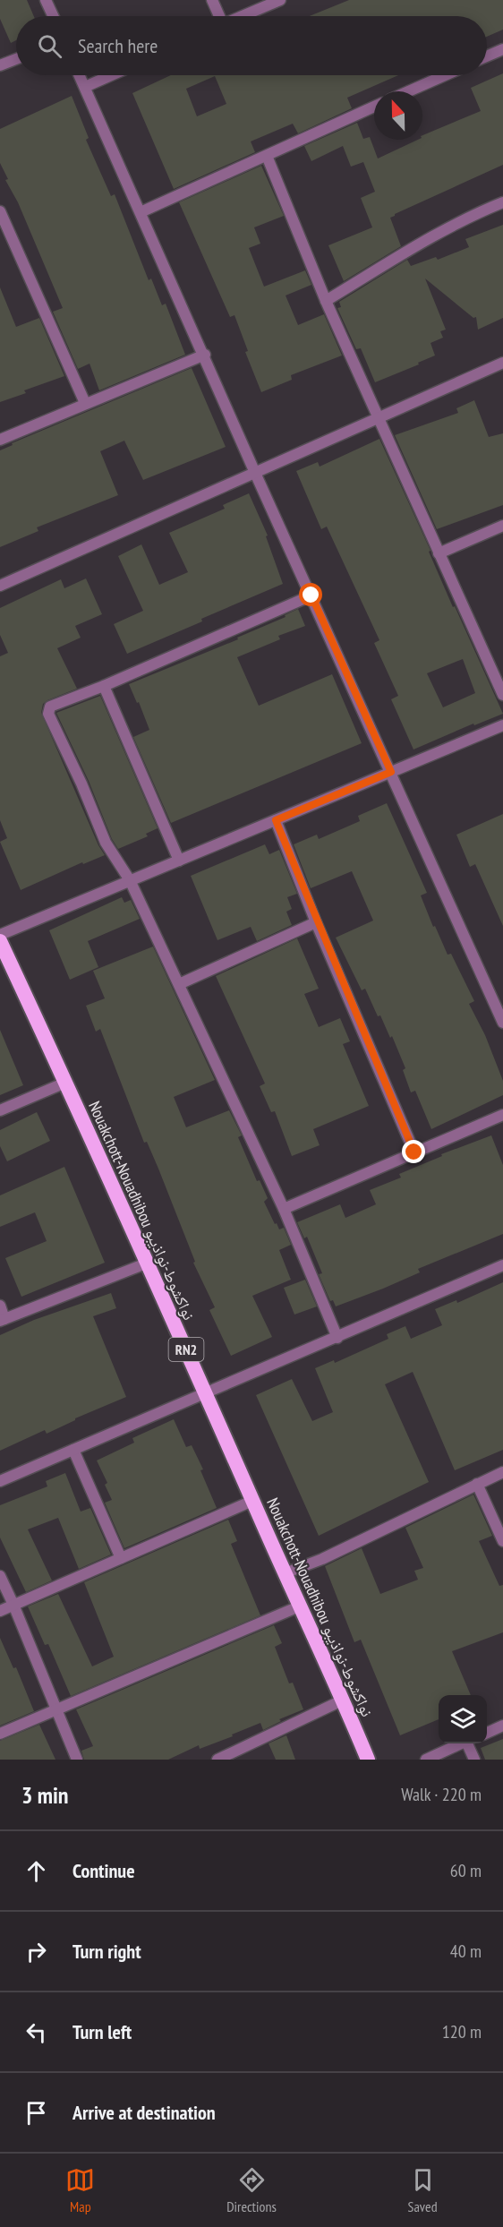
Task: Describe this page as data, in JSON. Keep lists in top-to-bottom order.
{
  "streets": {
    "highway": ["Nouakchott-Nouadhibou نواكشوط-نواذيبو", "RN2"]
  },
  "north": "top",
  "page": {
    "search": "Search here",
    "heading": ["3 min", "Walk · 220 m"],
    "list": [
      ["Continue", "60 m"],
      ["Turn right", "40 m"],
      ["Turn left", "120 m"],
      "Arrive at destination"
    ],
    "nav": ["Map", "Directions", "Saved"]
  }
}
